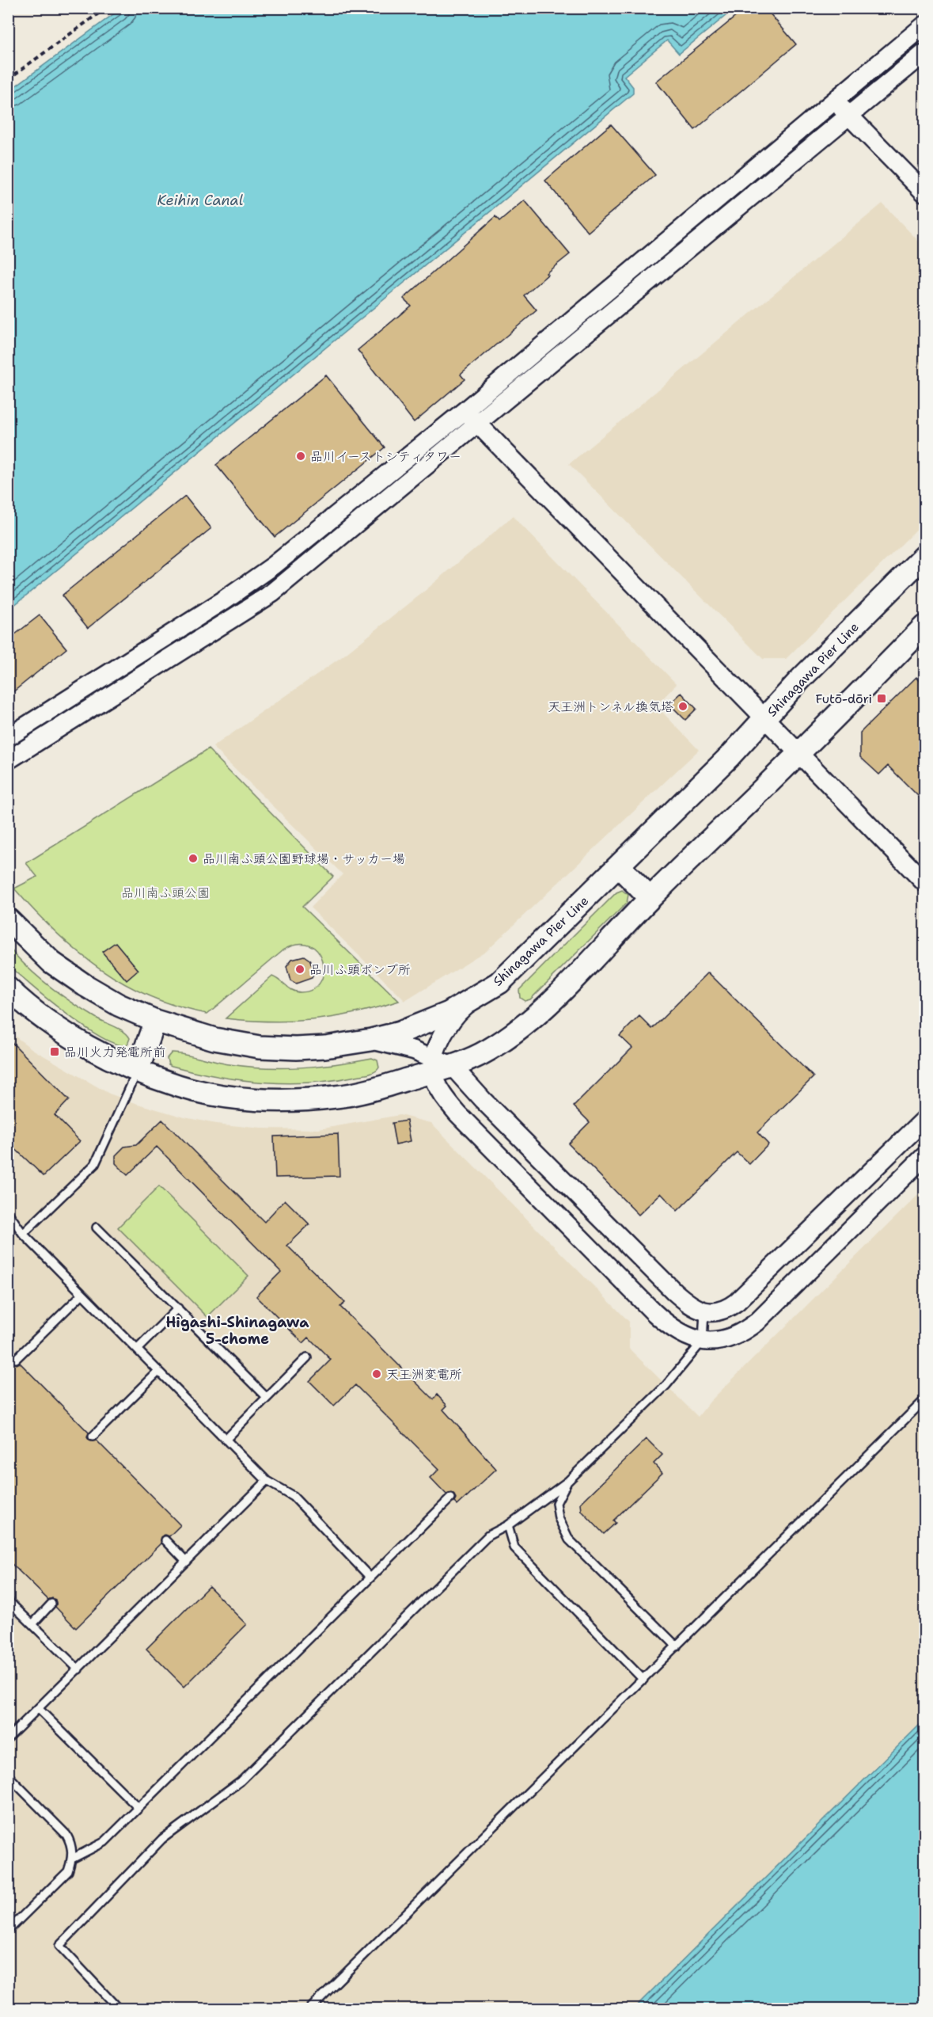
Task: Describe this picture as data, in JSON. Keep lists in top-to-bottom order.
{
  "streets": {
    "main road": ["Shinagawa Pier Line"]
  },
  "districts": ["Higashi-Shinagawa 5-chome"],
  "water": ["Keihin Canal"],
  "parks": ["品川南ふ頭公園"],
  "places": {
    "other": [
      "品川イーストシティタワー",
      "天王洲トンネル換気塔",
      "品川南ふ頭公園野球場・サッカー場",
      "品川ふ頭ポンプ所",
      "天王洲変電所"
    ],
    "transit": ["Futō-dōri", "品川火力発電所前"]
  }
}
